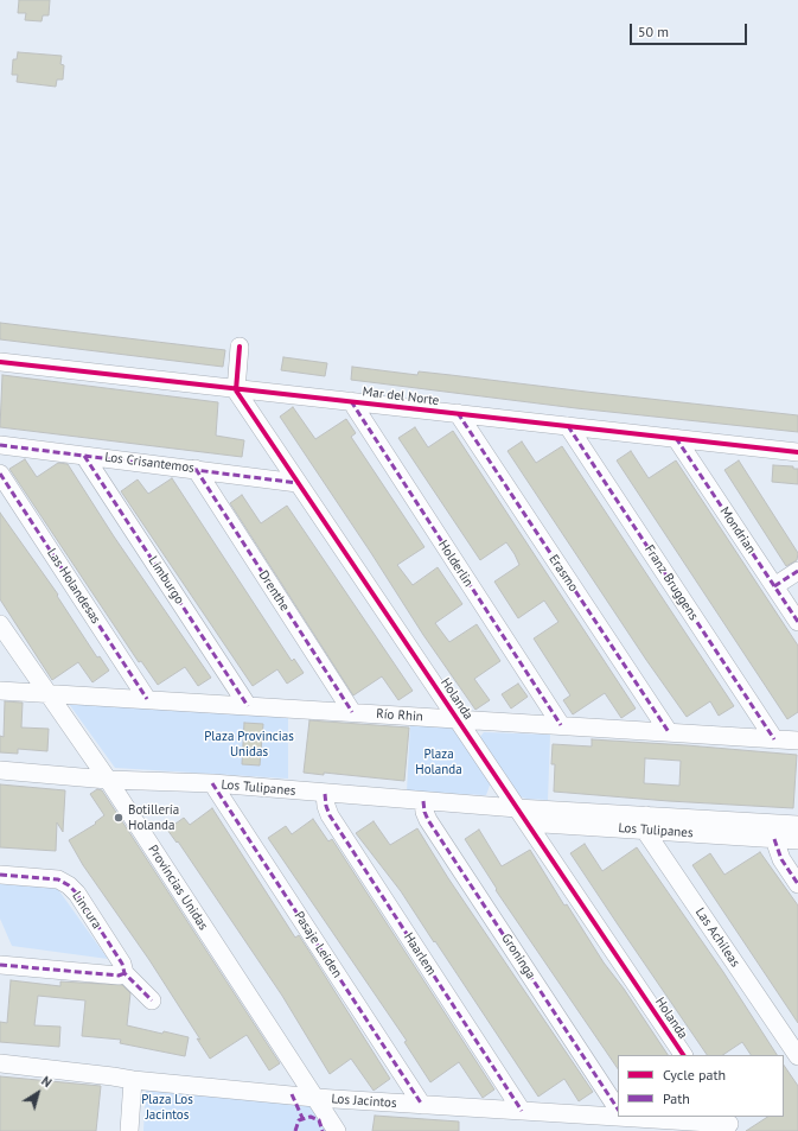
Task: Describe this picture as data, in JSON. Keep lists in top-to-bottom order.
{
  "streets": {
    "street": [
      "Mar del Norte",
      "Los Crisantemos",
      "Mondrian",
      "Holderlin",
      "Erasmo",
      "Limburgo",
      "Franz Bruggens",
      "Las Holandesas",
      "Drenthe",
      "Holanda",
      "Río Rhin",
      "Los Tulipanes",
      "Provincias Unidas",
      "Lincura",
      "Las Achileas",
      "Pasaje Leiden",
      "Haarlem",
      "Groninga",
      "Los Jacintos"
    ]
  },
  "crossings": [
    ["Mar del Norte", "Mondrian"],
    ["Mar del Norte", "Holderlin"],
    ["Mar del Norte", "Erasmo"],
    ["Mar del Norte", "Franz Bruggens"],
    ["Mar del Norte", "Holanda"],
    ["Los Crisantemos", "Limburgo"],
    ["Los Crisantemos", "Drenthe"],
    ["Los Crisantemos", "Holanda"],
    ["Holderlin", "Río Rhin"],
    ["Erasmo", "Río Rhin"],
    ["Limburgo", "Río Rhin"],
    ["Franz Bruggens", "Río Rhin"],
    ["Las Holandesas", "Río Rhin"],
    ["Drenthe", "Río Rhin"],
    ["Holanda", "Río Rhin"],
    ["Holanda", "Los Tulipanes"],
    ["Río Rhin", "Provincias Unidas"],
    ["Los Tulipanes", "Provincias Unidas"],
    ["Los Tulipanes", "Las Achileas"],
    ["Los Tulipanes", "Pasaje Leiden"],
    ["Los Tulipanes", "Haarlem"],
    ["Los Tulipanes", "Groninga"],
    ["Provincias Unidas", "Los Jacintos"],
    ["Pasaje Leiden", "Los Jacintos"],
    ["Haarlem", "Los Jacintos"]
  ],
  "parks": ["Plaza Provincias Unidas", "Plaza Holanda", "Plaza Los Jacintos"],
  "places": ["Botillería Holanda"],
  "legend": ["Cycle path", "Path"],
  "scale_bar": "50 m",
  "north": "top right"
}
